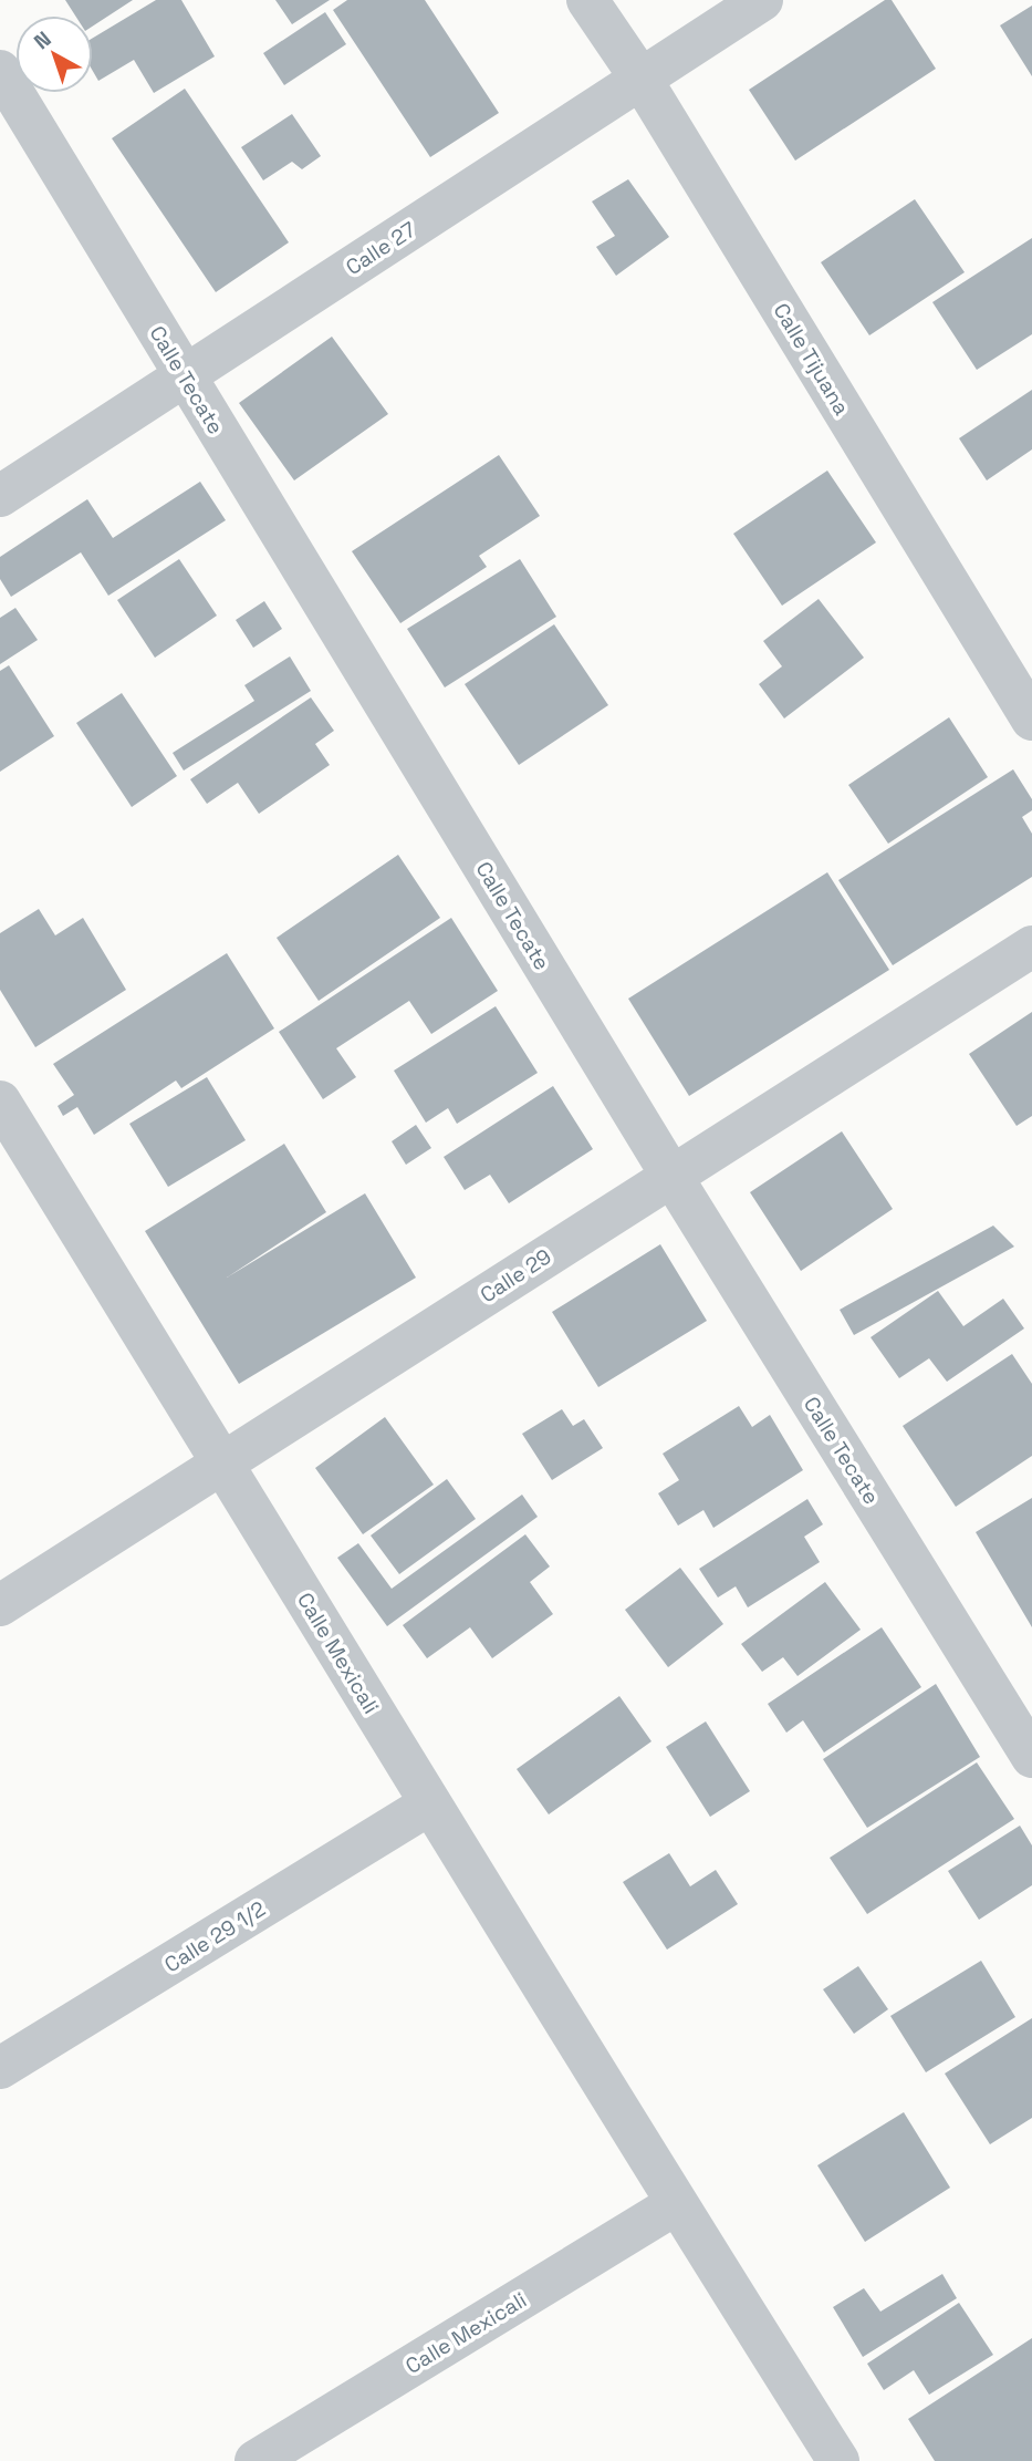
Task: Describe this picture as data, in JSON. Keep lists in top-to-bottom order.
{
  "streets": {
    "street": [
      "Calle 27",
      "Calle Tijuana",
      "Calle Tecate",
      "Calle 29",
      "Calle Mexicali",
      "Calle 29 1/2"
    ]
  },
  "crossings": [
    ["Calle 27", "Calle Tijuana"],
    ["Calle 27", "Calle Tecate"],
    ["Calle Tecate", "Calle 29"],
    ["Calle 29", "Calle Mexicali"],
    ["Calle Mexicali", "Calle 29 1/2"]
  ],
  "north": "top left"
}
